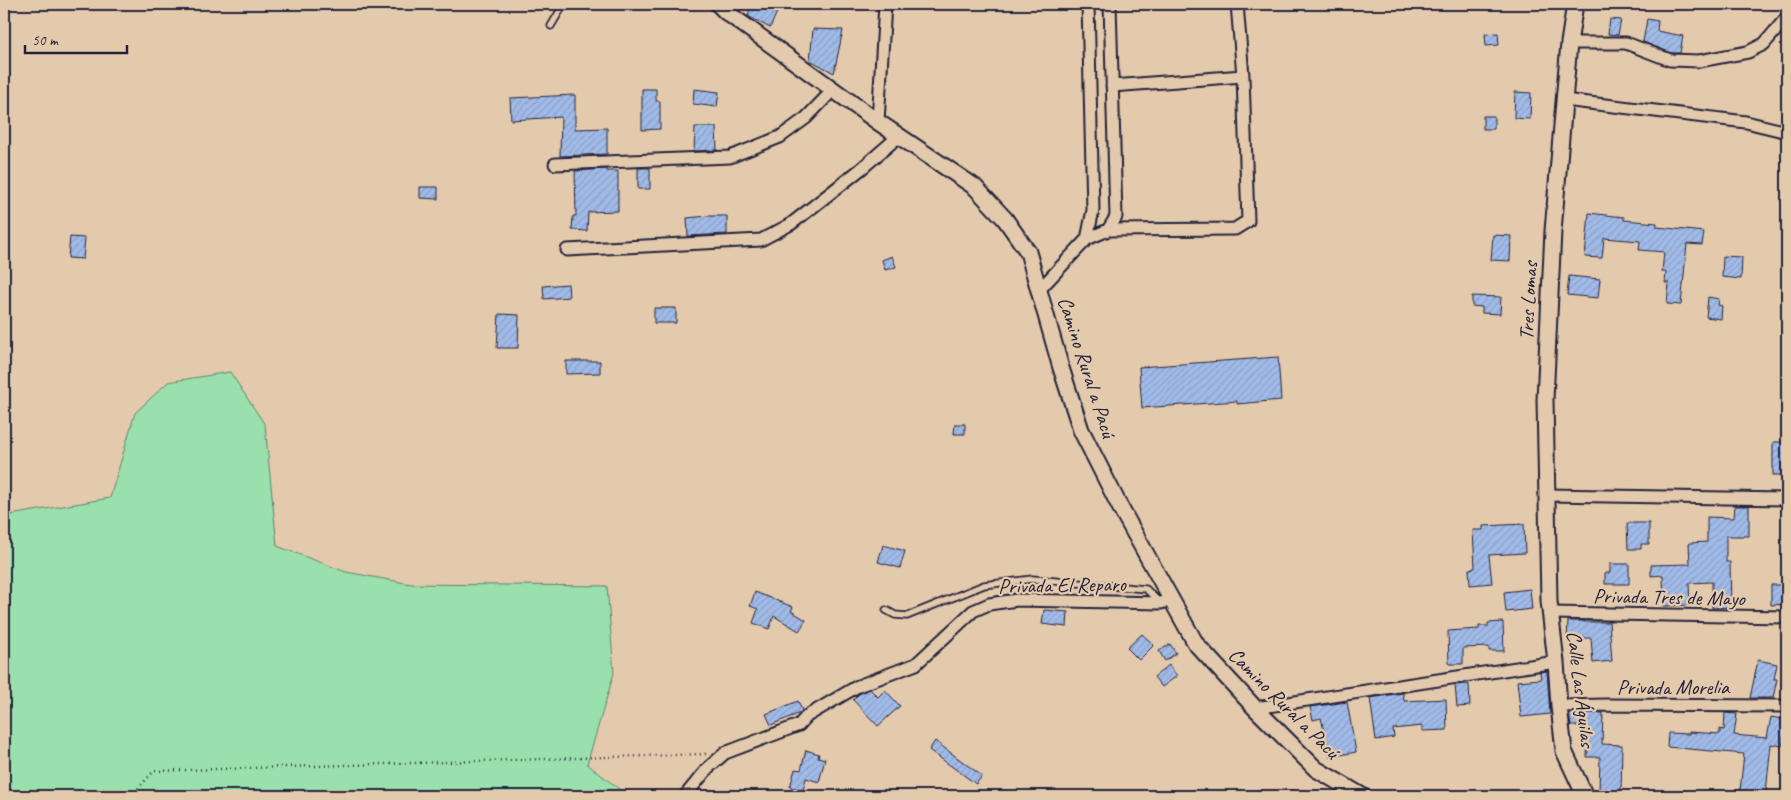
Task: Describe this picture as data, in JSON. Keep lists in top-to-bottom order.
{
  "streets": {
    "street": [
      "Tres Lomas",
      "Camino Rural a Pacú",
      "Privada El Reparo",
      "Privada Tres de Mayo",
      "Privada Morelia",
      "Calle Las Águilas"
    ]
  },
  "crossings": [
    ["Tres Lomas", "Privada Tres de Mayo"],
    ["Tres Lomas", "Calle Las Águilas"],
    ["Camino Rural a Pacú", "Privada El Reparo"],
    ["Privada Tres de Mayo", "Calle Las Águilas"],
    ["Privada Morelia", "Calle Las Águilas"]
  ],
  "scale_bar": "50 m"
}
